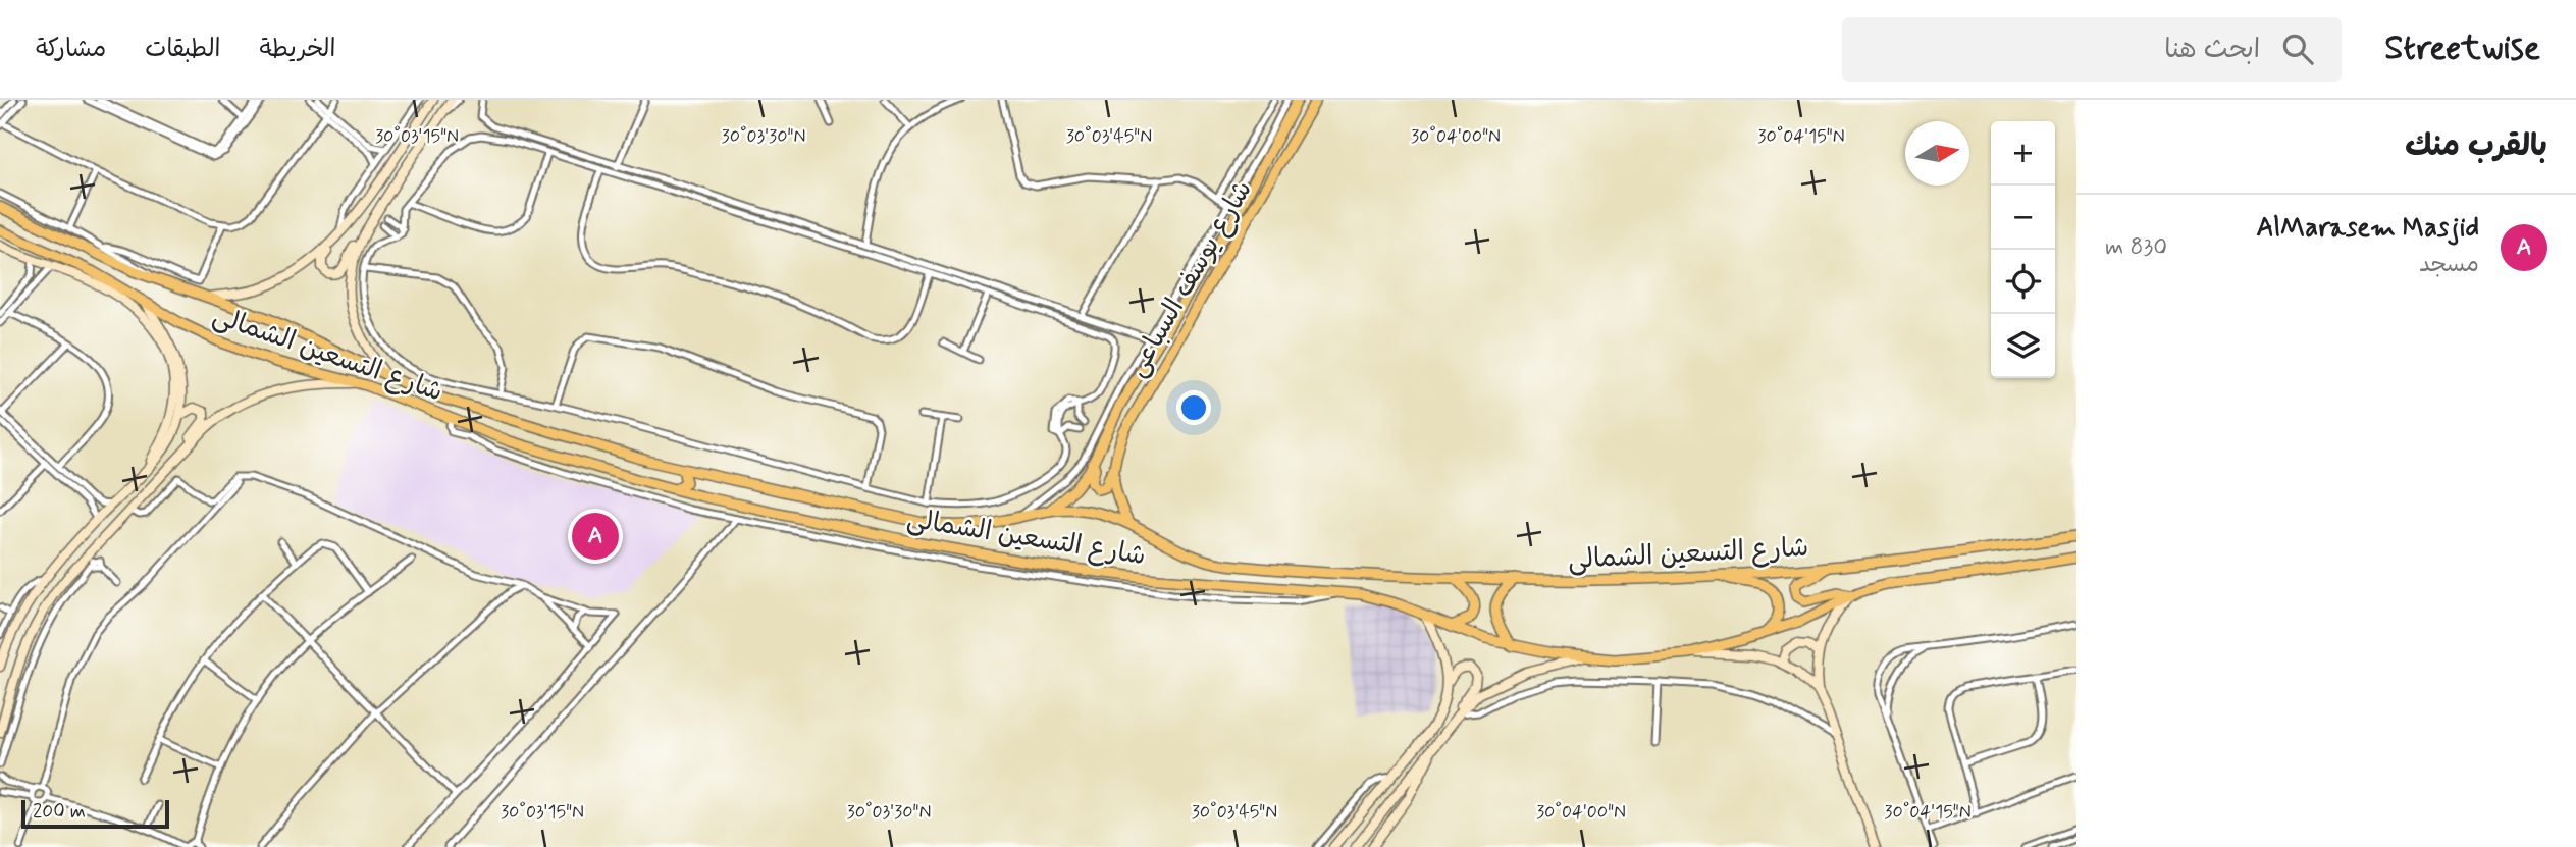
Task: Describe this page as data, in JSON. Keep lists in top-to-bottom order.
{
  "streets": {
    "main road": ["شارع يوسف السباعى", "شارع التسعين الشمالى"]
  },
  "crossings": [
    ["شارع يوسف السباعى", "شارع التسعين الشمالى"]
  ],
  "scale_bar": "200 m",
  "north": "right",
  "page": {
    "header": "Streetwise",
    "search": "ابحث هنا",
    "nav": ["الخريطة", "الطبقات", "مشاركة"],
    "heading": "بالقرب منك",
    "map_buttons": ["+", "−"],
    "list": [
      {
        "mark": "A",
        "name": "AlMarasem Masjid",
        "note": "مسجد",
        "value": "830 m"
      }
    ],
    "pins": "A",
    "scale": "200 m"
  },
  "coordinates": [
    "30°03'15\"N",
    "30°03'30\"N",
    "30°03'45\"N",
    "30°04'00\"N",
    "30°04'15\"N"
  ]
}
